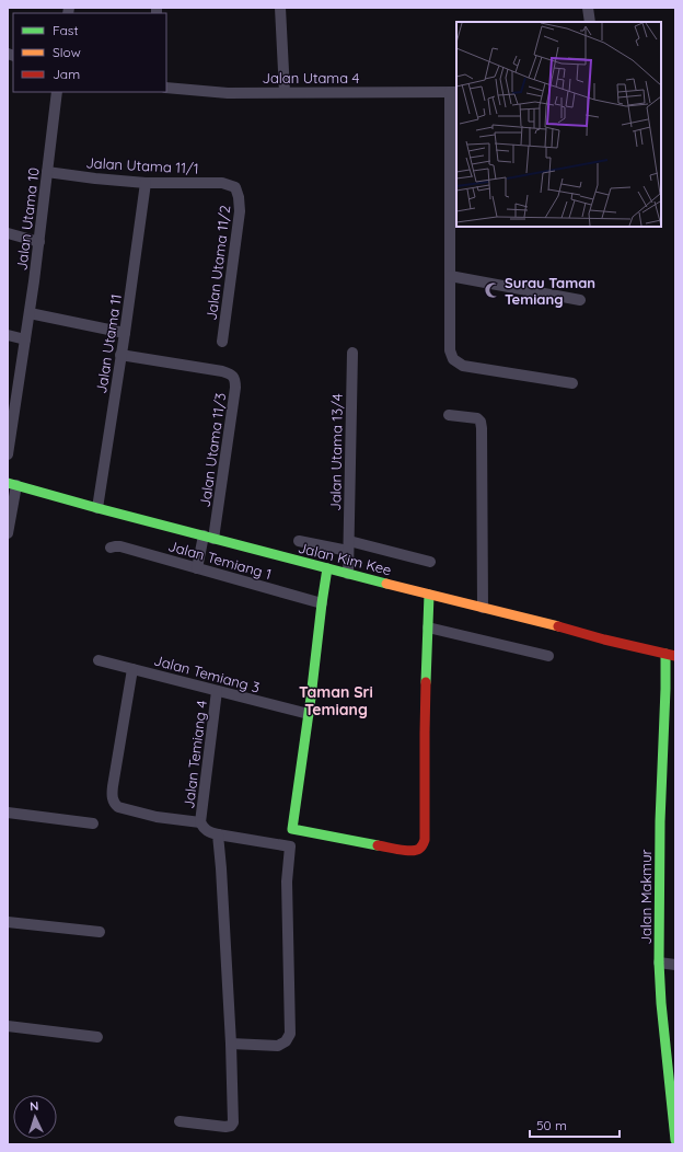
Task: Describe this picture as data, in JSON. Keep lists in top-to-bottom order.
{
  "streets": {
    "street": [
      "Jalan Utama 4",
      "Jalan Utama 11/1",
      "Jalan Utama 10",
      "Jalan Utama 11/2",
      "Jalan Utama 11",
      "Jalan Utama 11/3",
      "Jalan Utama 13/4",
      "Jalan Kim Kee",
      "Jalan Temiang 1",
      "Jalan Temiang 3",
      "Jalan Temiang 4",
      "Jalan Makmur"
    ]
  },
  "crossings": [
    ["Jalan Utama 11/1", "Jalan Utama 10"],
    ["Jalan Utama 11/1", "Jalan Utama 11/2"],
    ["Jalan Utama 11/1", "Jalan Utama 11"],
    ["Jalan Utama 11", "Jalan Utama 11/3"],
    ["Jalan Utama 11", "Jalan Kim Kee"],
    ["Jalan Utama 11/3", "Jalan Kim Kee"],
    ["Jalan Utama 13/4", "Jalan Kim Kee"],
    ["Jalan Kim Kee", "Jalan Makmur"],
    ["Jalan Temiang 3", "Jalan Temiang 4"]
  ],
  "districts": ["Taman Sri Temiang"],
  "places": {
    "mosque": ["Surau Taman Temiang"]
  },
  "legend": ["Fast", "Slow", "Jam"],
  "scale_bar": "50 m",
  "north": "top"
}
